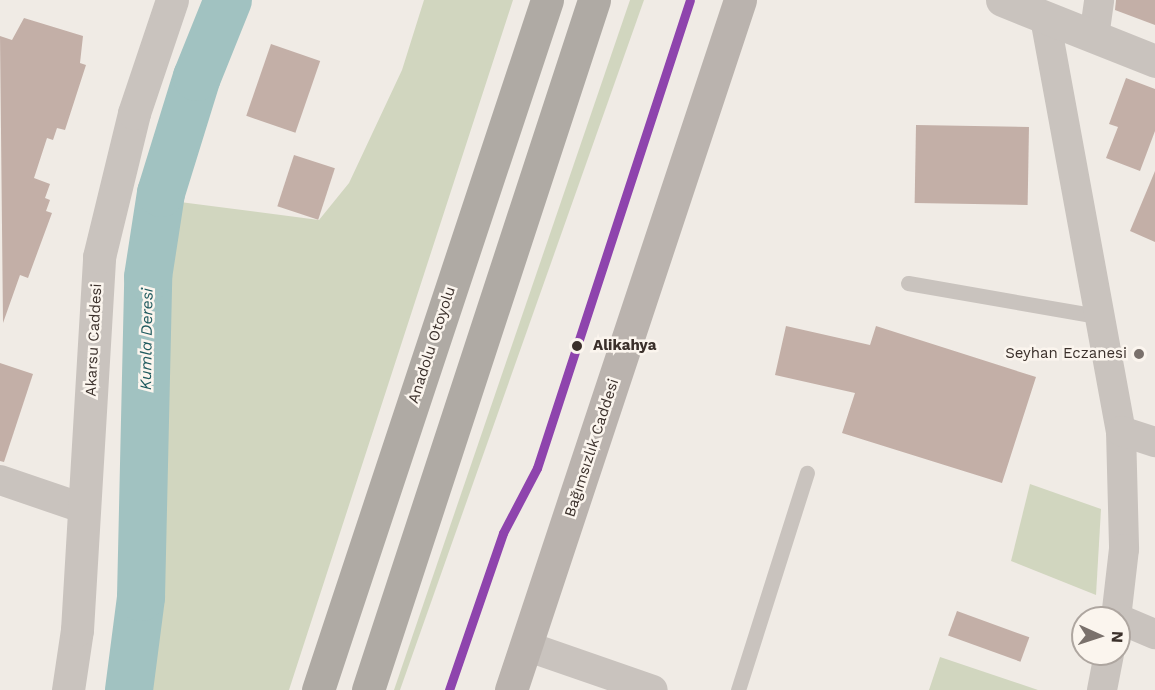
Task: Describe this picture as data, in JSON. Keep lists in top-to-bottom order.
{
  "streets": {
    "highway": ["Anadolu Otoyolu"],
    "main road": ["Bağımsızlık Caddesi"],
    "street": ["Akarsu Caddesi"]
  },
  "water": ["Kumla Deresi"],
  "places": ["Alikahya", "Seyhan Eczanesi"],
  "north": "right"
}
